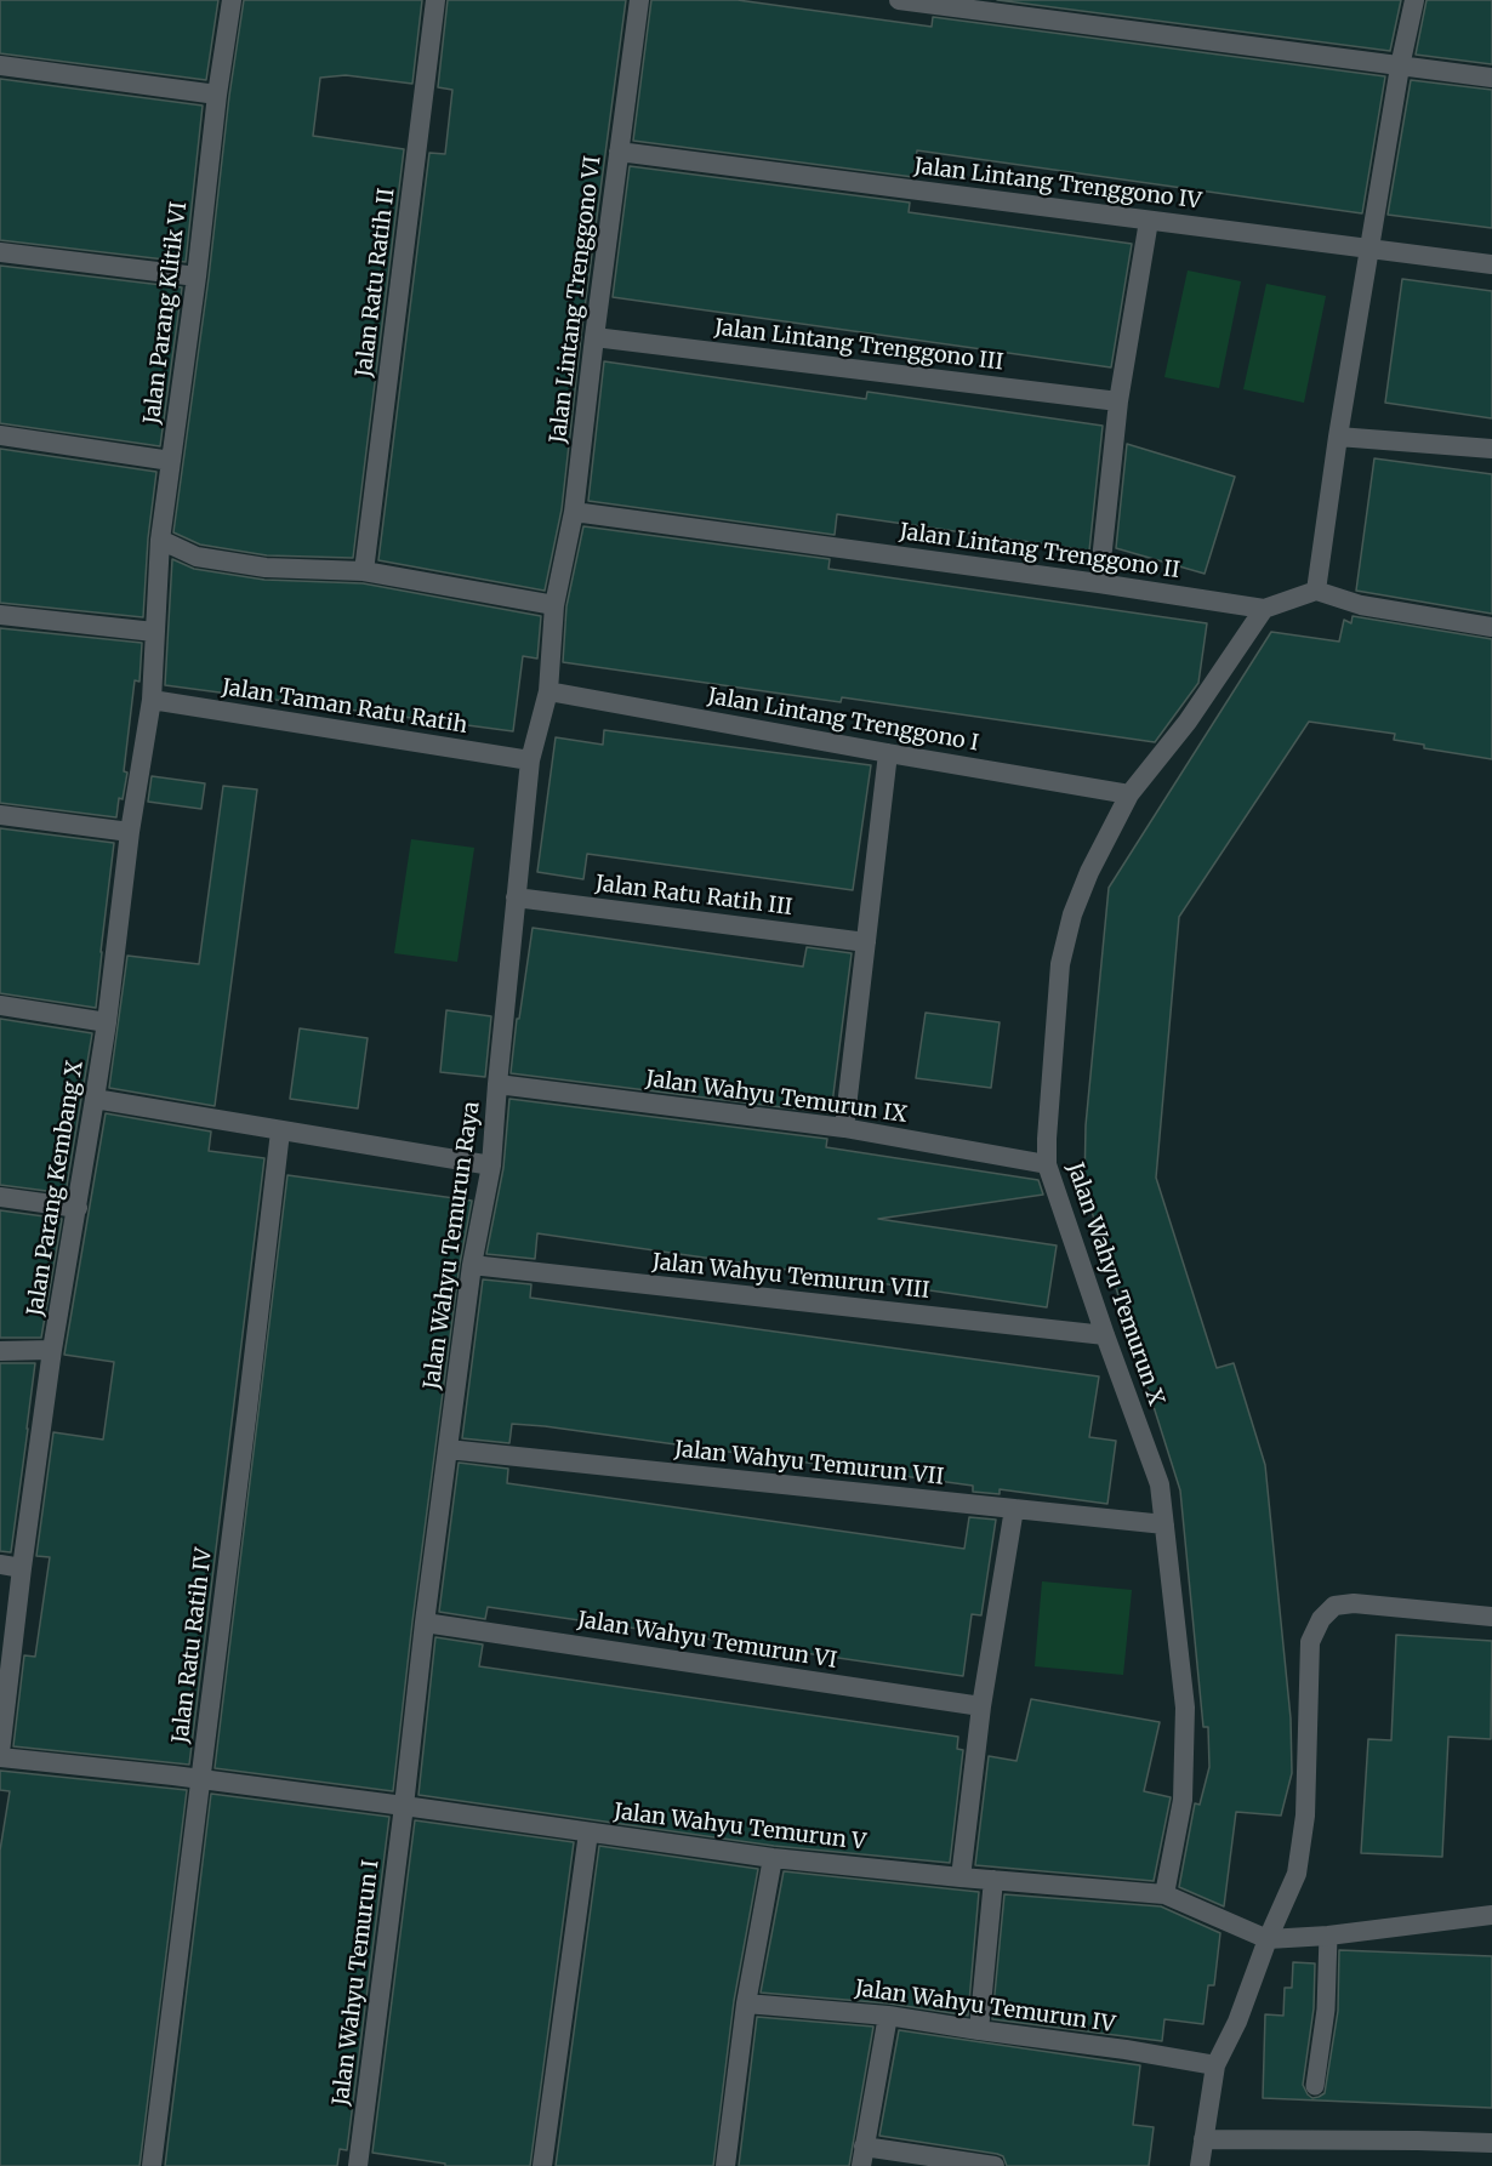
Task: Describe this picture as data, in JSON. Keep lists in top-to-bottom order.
{
  "streets": {
    "street": [
      "Jalan Lintang Trenggono IV",
      "Jalan Ratu Ratih II",
      "Jalan Lintang Trenggono VI",
      "Jalan Parang Klitik VI",
      "Jalan Lintang Trenggono III",
      "Jalan Lintang Trenggono II",
      "Jalan Taman Ratu Ratih",
      "Jalan Lintang Trenggono I",
      "Jalan Ratu Ratih III",
      "Jalan Wahyu Temurun IX",
      "Jalan Parang Kembang X",
      "Jalan Wahyu Temurun Raya",
      "Jalan Wahyu Temurun VIII",
      "Jalan Wahyu Temurun X",
      "Jalan Wahyu Temurun VII",
      "Jalan Wahyu Temurun VI",
      "Jalan Ratu Ratih IV",
      "Jalan Wahyu Temurun V",
      "Jalan Wahyu Temurun I",
      "Jalan Wahyu Temurun IV"
    ]
  },
  "crossings": [
    ["Jalan Lintang Trenggono IV", "Jalan Lintang Trenggono VI"],
    ["Jalan Lintang Trenggono VI", "Jalan Lintang Trenggono III"],
    ["Jalan Lintang Trenggono VI", "Jalan Lintang Trenggono II"],
    ["Jalan Lintang Trenggono VI", "Jalan Wahyu Temurun Raya"],
    ["Jalan Parang Klitik VI", "Jalan Parang Kembang X"],
    ["Jalan Lintang Trenggono II", "Jalan Wahyu Temurun X"],
    ["Jalan Taman Ratu Ratih", "Jalan Parang Kembang X"],
    ["Jalan Taman Ratu Ratih", "Jalan Wahyu Temurun Raya"],
    ["Jalan Lintang Trenggono I", "Jalan Wahyu Temurun Raya"],
    ["Jalan Lintang Trenggono I", "Jalan Wahyu Temurun X"],
    ["Jalan Ratu Ratih III", "Jalan Wahyu Temurun Raya"],
    ["Jalan Wahyu Temurun IX", "Jalan Wahyu Temurun Raya"],
    ["Jalan Wahyu Temurun IX", "Jalan Wahyu Temurun X"],
    ["Jalan Parang Kembang X", "Jalan Wahyu Temurun V"],
    ["Jalan Wahyu Temurun Raya", "Jalan Wahyu Temurun VIII"],
    ["Jalan Wahyu Temurun Raya", "Jalan Wahyu Temurun VII"],
    ["Jalan Wahyu Temurun Raya", "Jalan Wahyu Temurun VI"],
    ["Jalan Wahyu Temurun Raya", "Jalan Wahyu Temurun V"],
    ["Jalan Wahyu Temurun Raya", "Jalan Wahyu Temurun I"],
    ["Jalan Wahyu Temurun VIII", "Jalan Wahyu Temurun X"],
    ["Jalan Wahyu Temurun X", "Jalan Wahyu Temurun VII"],
    ["Jalan Wahyu Temurun X", "Jalan Wahyu Temurun V"],
    ["Jalan Ratu Ratih IV", "Jalan Wahyu Temurun V"],
    ["Jalan Wahyu Temurun V", "Jalan Wahyu Temurun I"]
  ]
}
